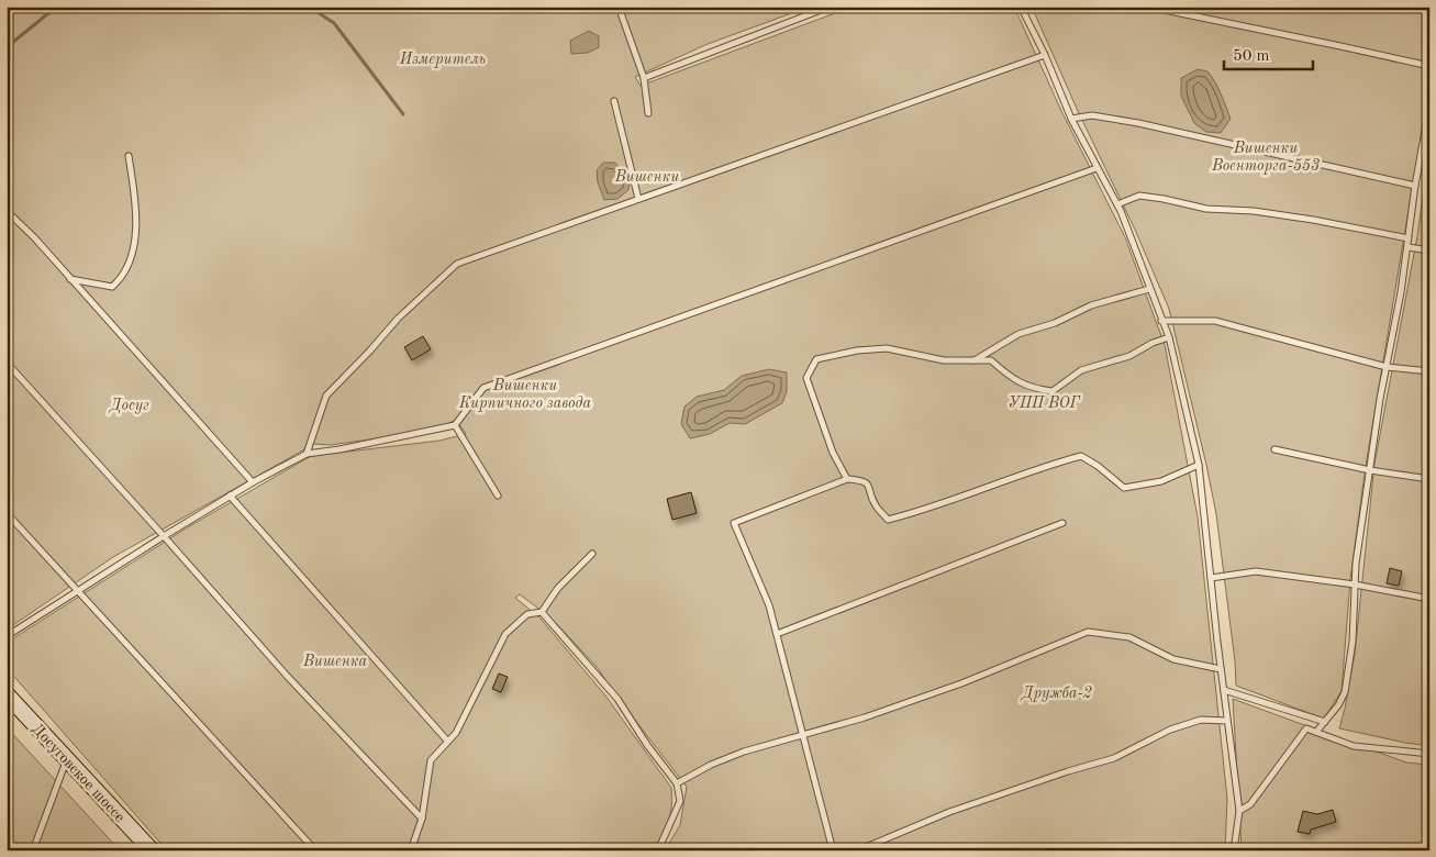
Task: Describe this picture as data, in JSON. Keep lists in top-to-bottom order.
{
  "streets": {
    "main road": ["Досуговское шоссе"]
  },
  "parks": [
    "Измеритель",
    "Вишенки Военторга-553",
    "Вишенки",
    "Вишенки Кирпичного завода",
    "УПП ВОГ",
    "Досуг",
    "Вишенка",
    "Дружба-2"
  ],
  "scale_bar": "50 m"
}
